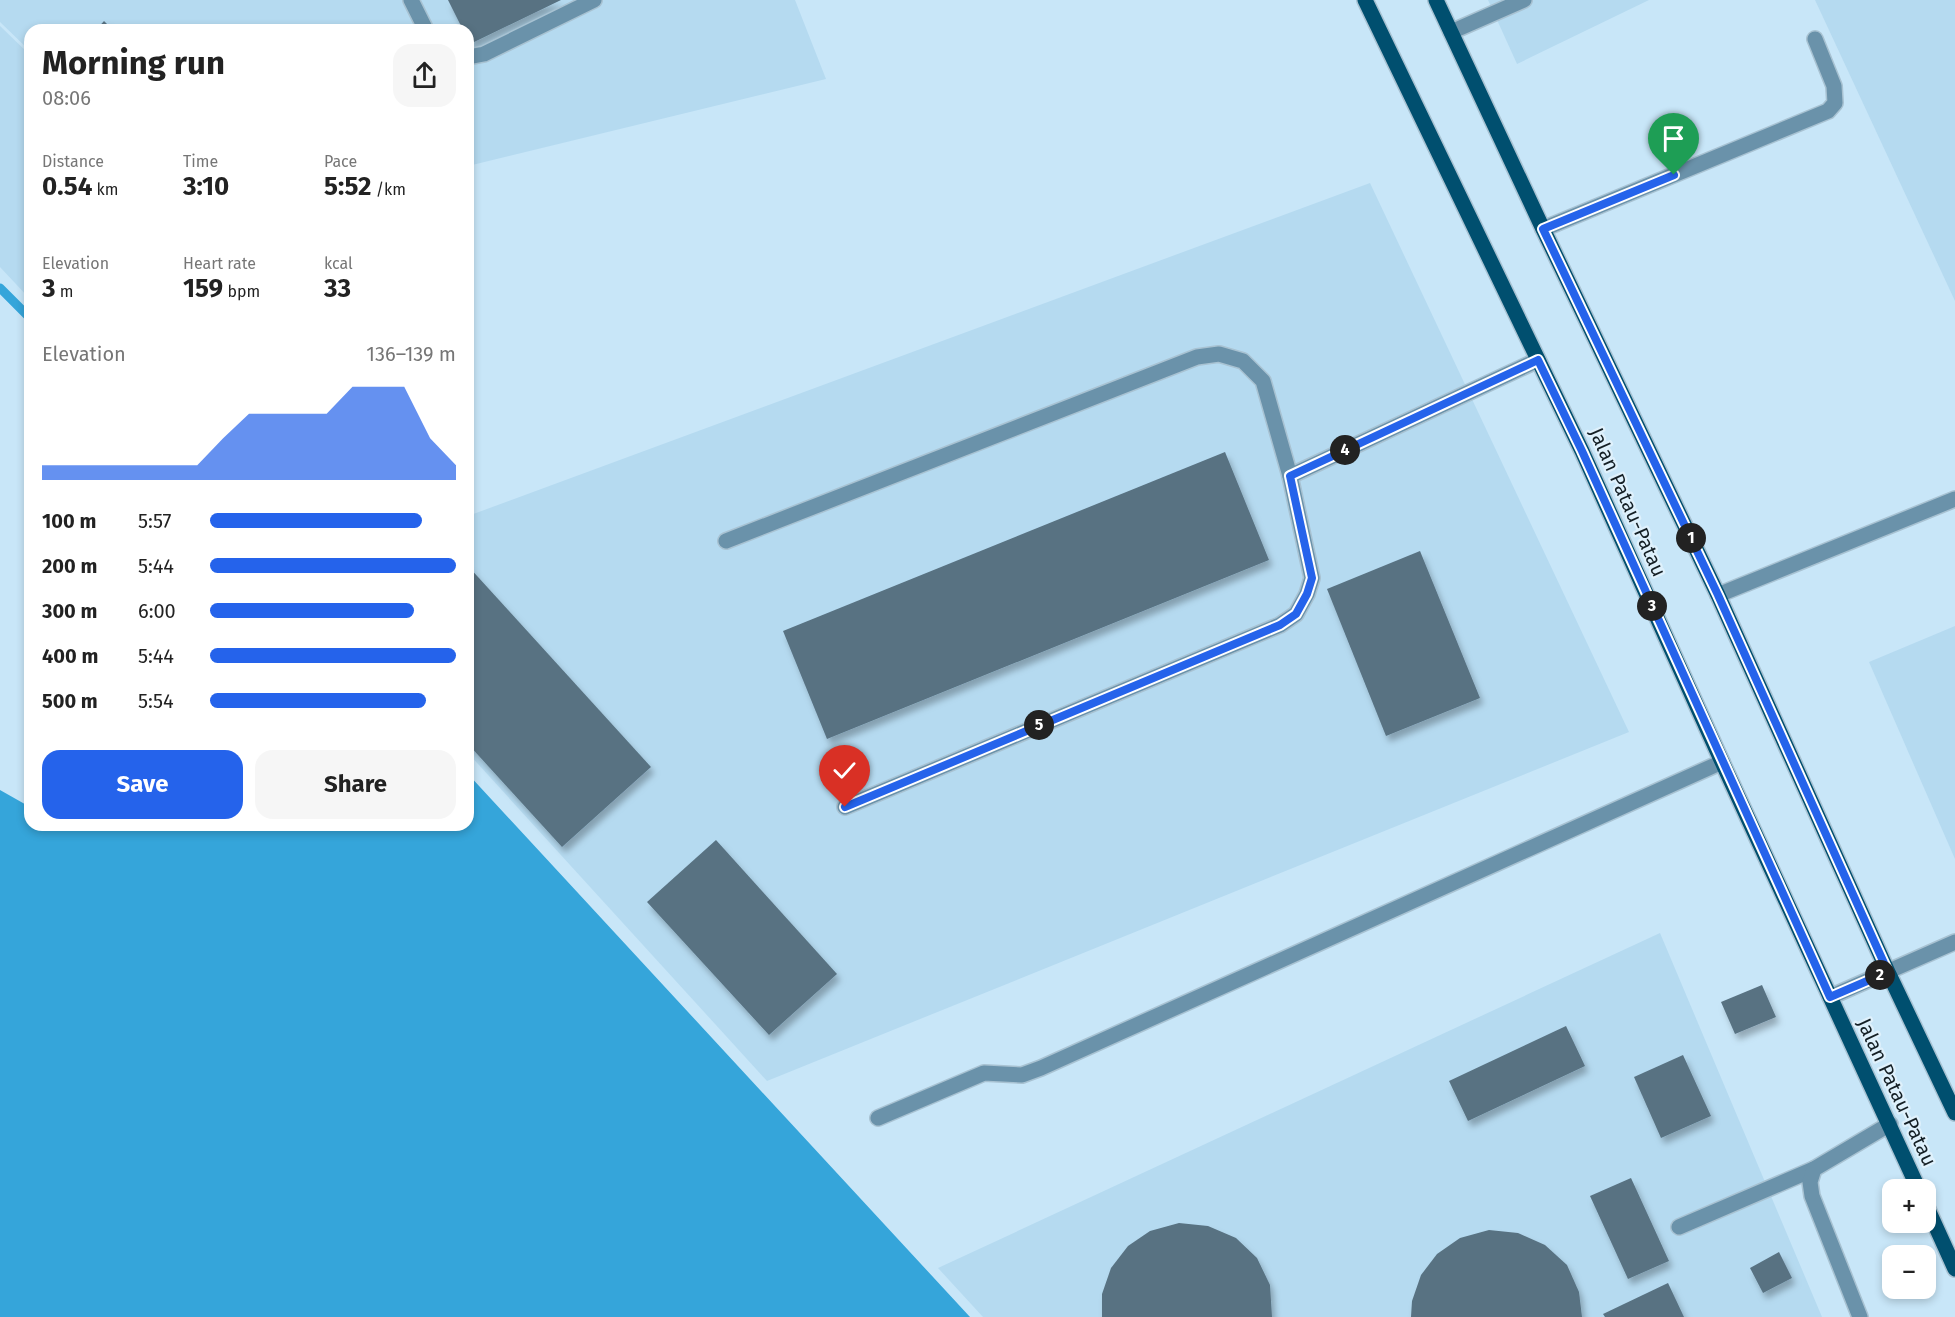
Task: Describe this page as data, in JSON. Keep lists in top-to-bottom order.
{
  "streets": {
    "main road": ["Jalan Patau-Patau"]
  },
  "page": {
    "heading": ["Morning run", "08:06"],
    "stats": [
      ["Distance", "0.54 km"],
      ["Time", "3:10"],
      ["Pace", "5:52 /km"],
      ["Elevation", "3 m"],
      ["Heart rate", "159 bpm"],
      ["kcal", "33"]
    ],
    "chart": ["Elevation", "136–139 m"],
    "pins": [
      "4",
      "1",
      "3",
      "5",
      "2"
    ],
    "list": [
      {
        "name": "100 m",
        "note": "5:57"
      },
      {
        "name": "200 m",
        "note": "5:44"
      },
      {
        "name": "300 m",
        "note": "6:00"
      },
      {
        "name": "400 m",
        "note": "5:44"
      },
      {
        "name": "500 m",
        "note": "5:54"
      }
    ],
    "buttons": ["Save", "Share"],
    "map_buttons": ["+", "−"]
  }
}
